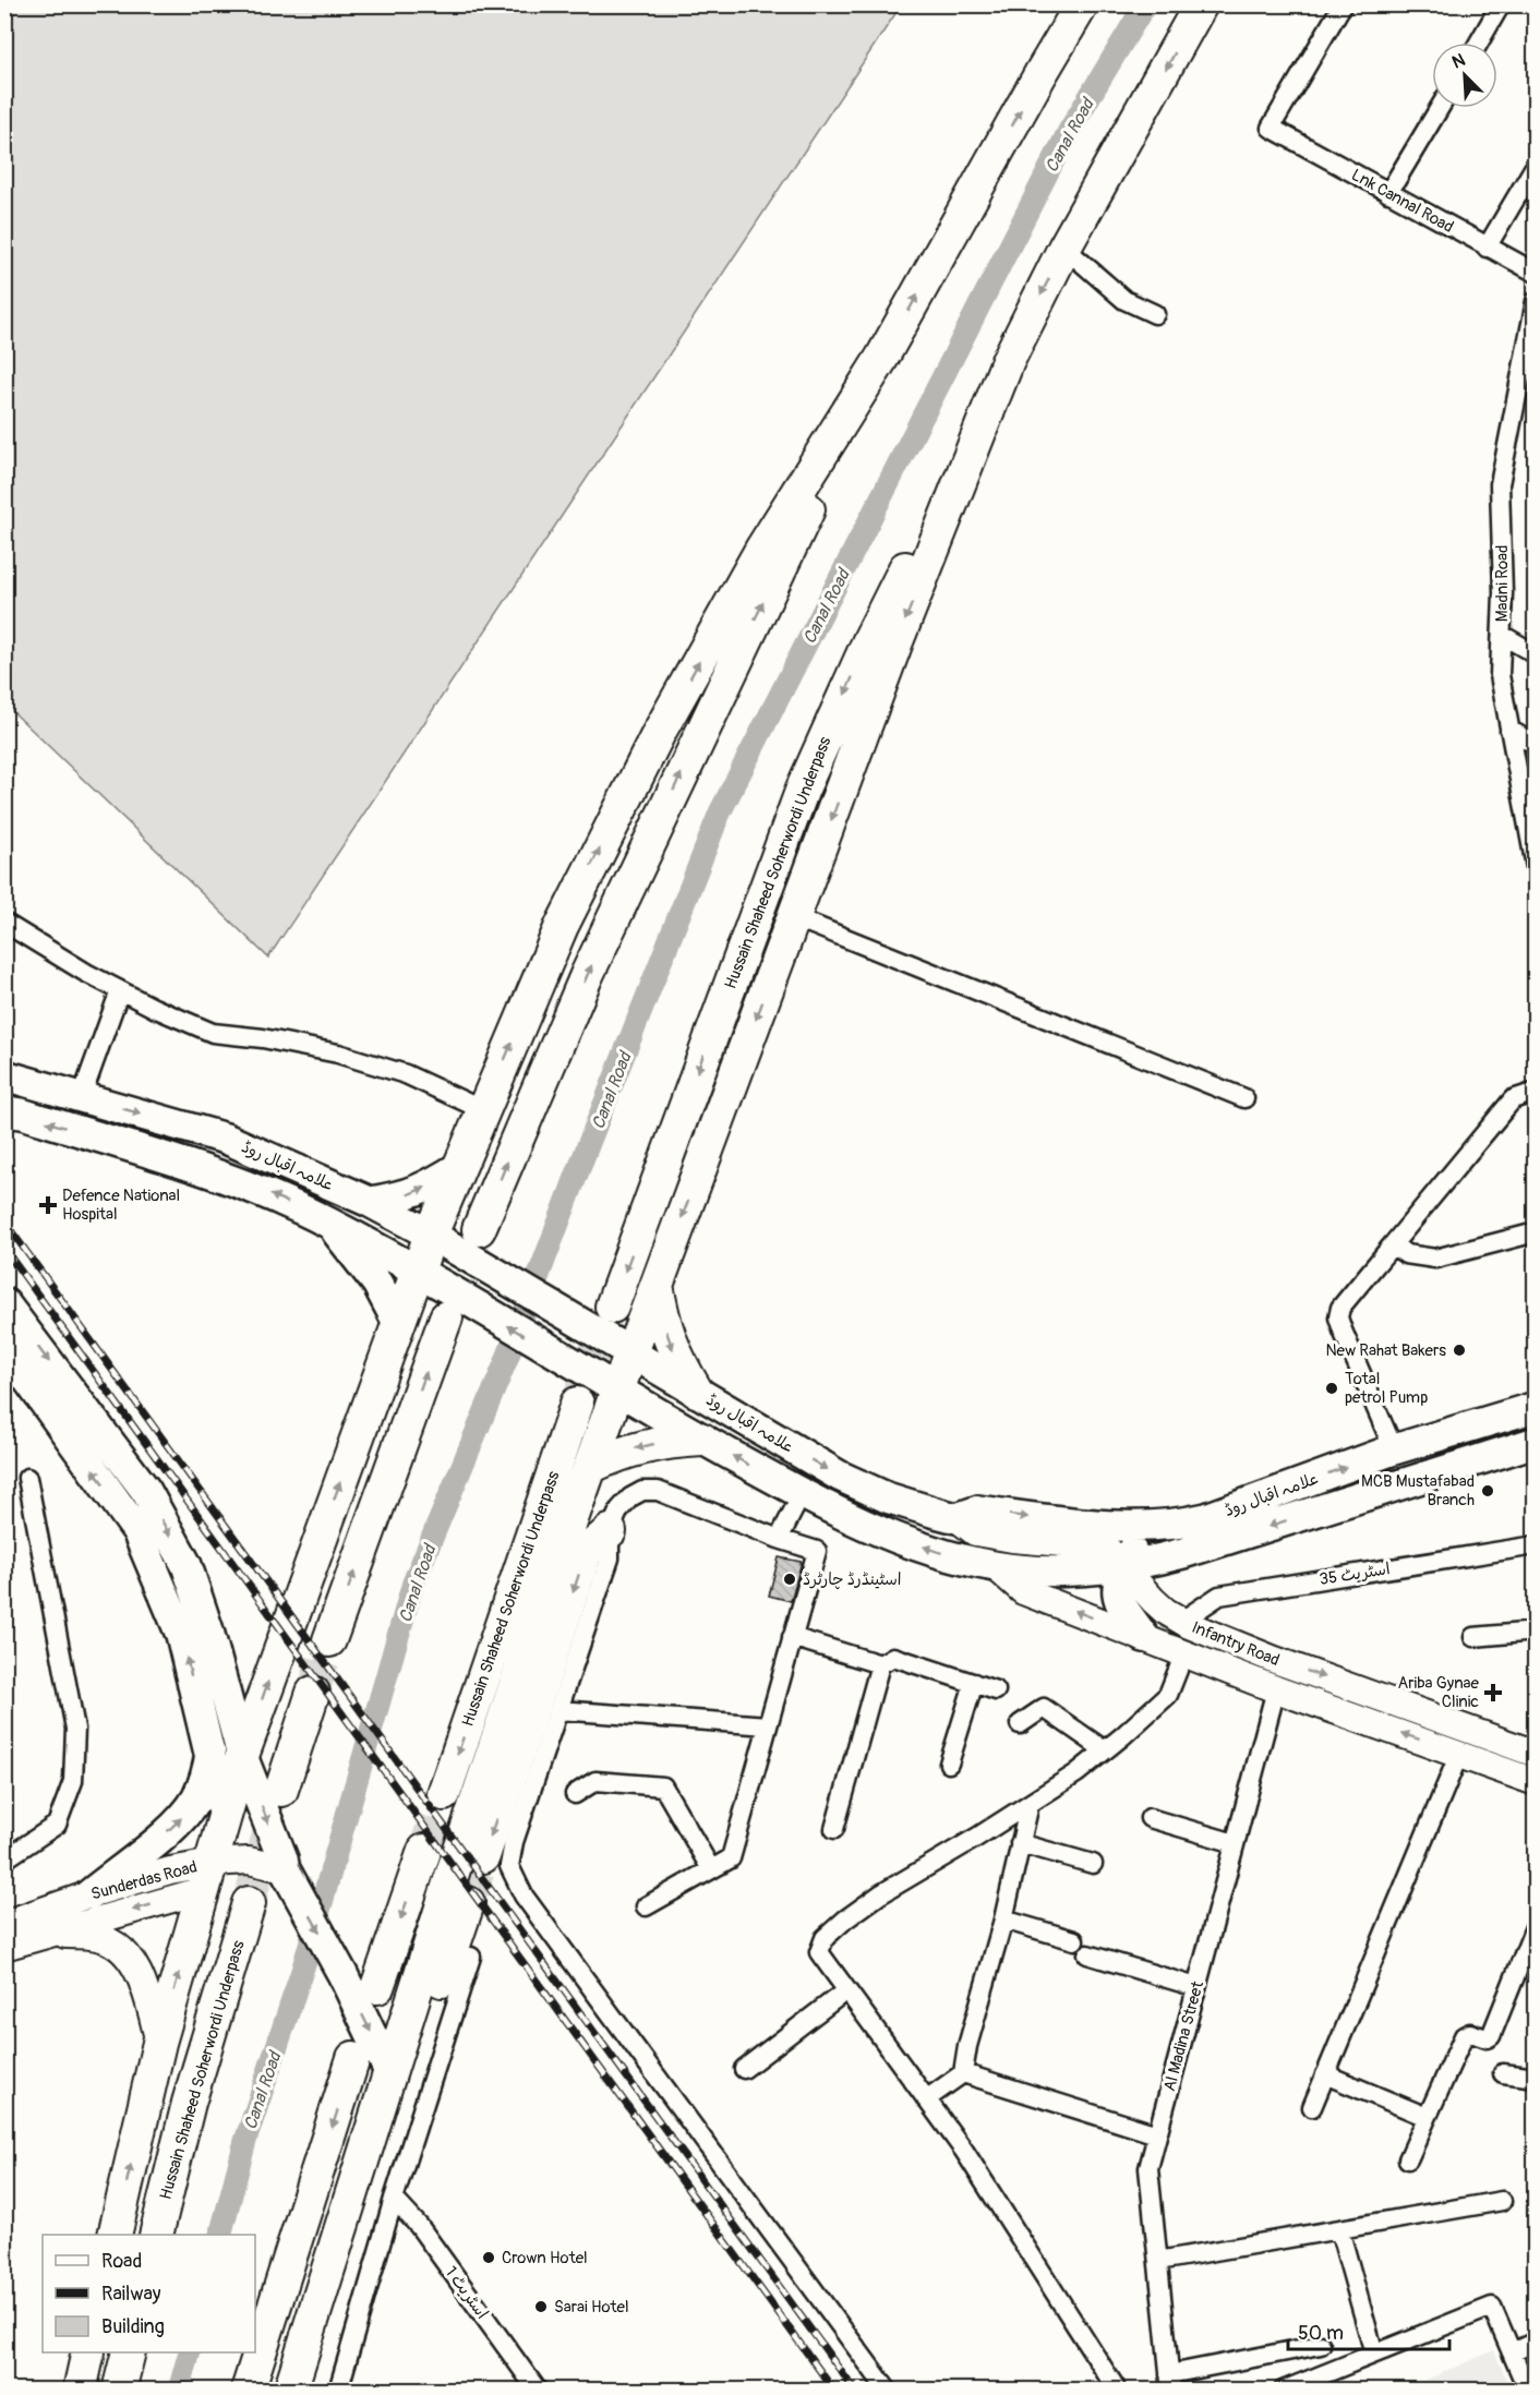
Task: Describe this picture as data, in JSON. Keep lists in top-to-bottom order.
{
  "streets": {
    "highway": ["Hussain Shaheed Soherwordi Underpass"],
    "main road": ["علامہ اقبال روڈ", "Infantry Road", "Sunderdas Road"],
    "street": [
      "Lnk Cannal Road",
      "Madni Road",
      "اسٹریٹ 35",
      "Al Madina Street",
      "اسٹریٹ 1"
    ]
  },
  "crossings": [
    ["علامہ اقبال روڈ", "Infantry Road"],
    ["اسٹریٹ 35", "Infantry Road"],
    ["Infantry Road", "Al Madina Street"]
  ],
  "water": ["Canal Road"],
  "places": {
    "health": ["Defence National Hospital", "Ariba Gynae Clinic"],
    "other": [
      "New Rahat Bakers",
      "Total petrol Pump",
      "MCB Mustafabad Branch",
      "اسٹینڈرڈ چارٹرڈ",
      "Crown Hotel",
      "Sarai Hotel"
    ]
  },
  "legend": ["Road", "Railway", "Building"],
  "scale_bar": "50 m",
  "north": "top left"
}
